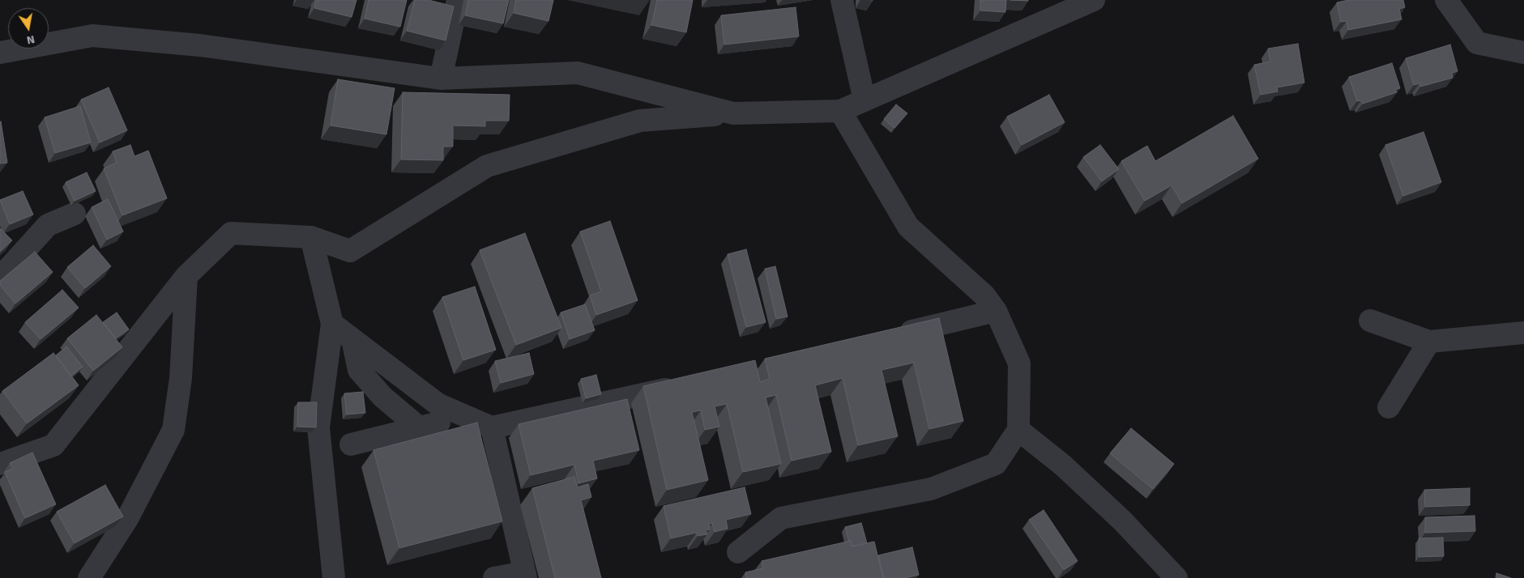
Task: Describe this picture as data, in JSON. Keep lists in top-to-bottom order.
{
  "north": "bottom"
}
